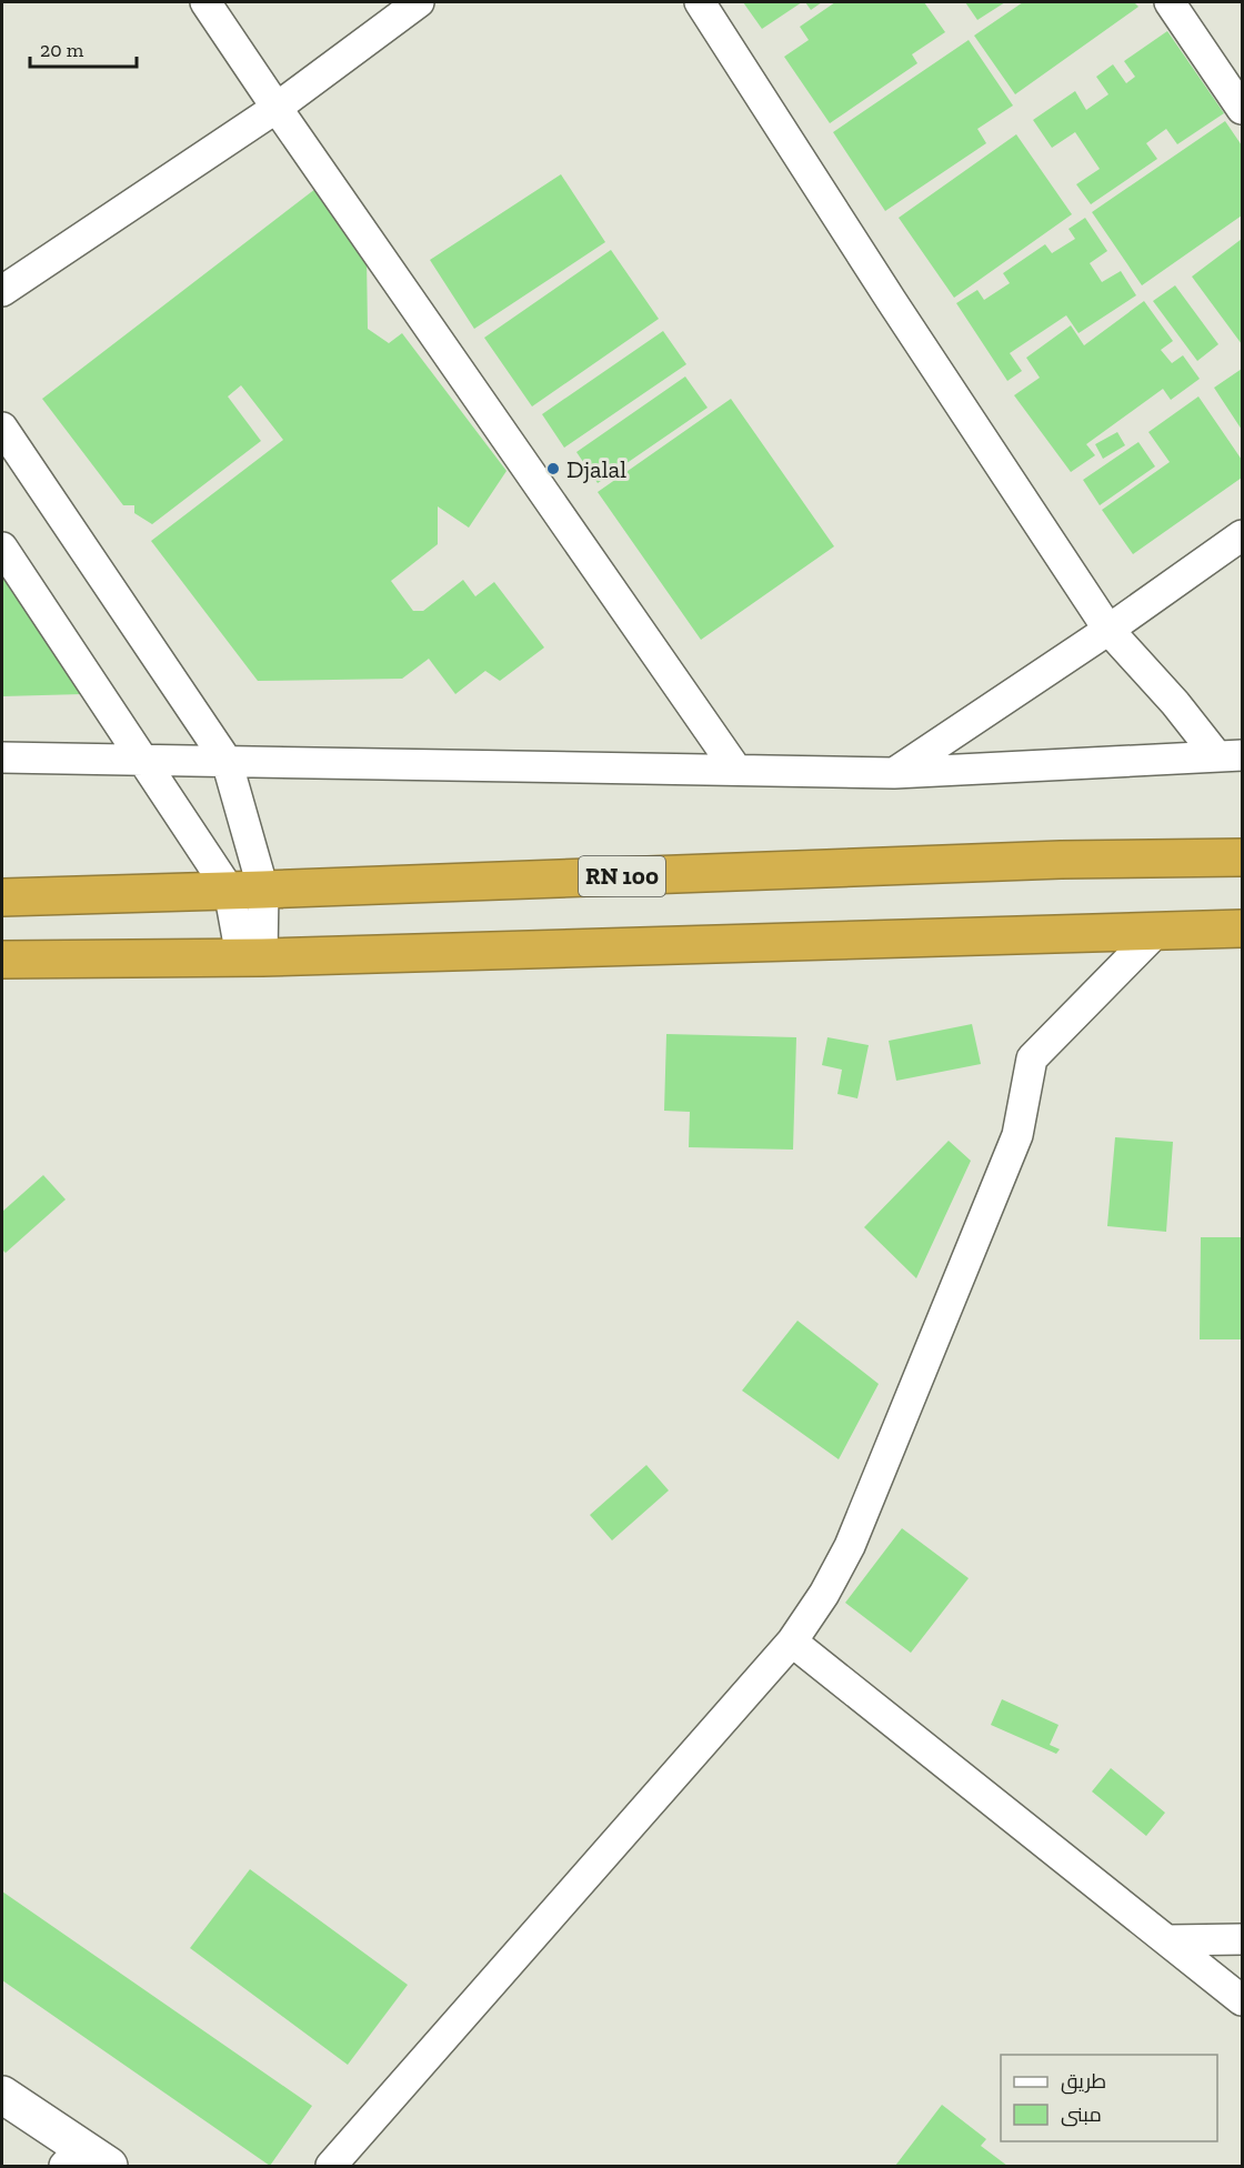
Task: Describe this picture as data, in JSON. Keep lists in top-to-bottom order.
{
  "streets": {
    "highway": ["RN 100"]
  },
  "places": ["Djalal"],
  "legend": ["طريق", "مبنى"],
  "scale_bar": "20 m"
}
